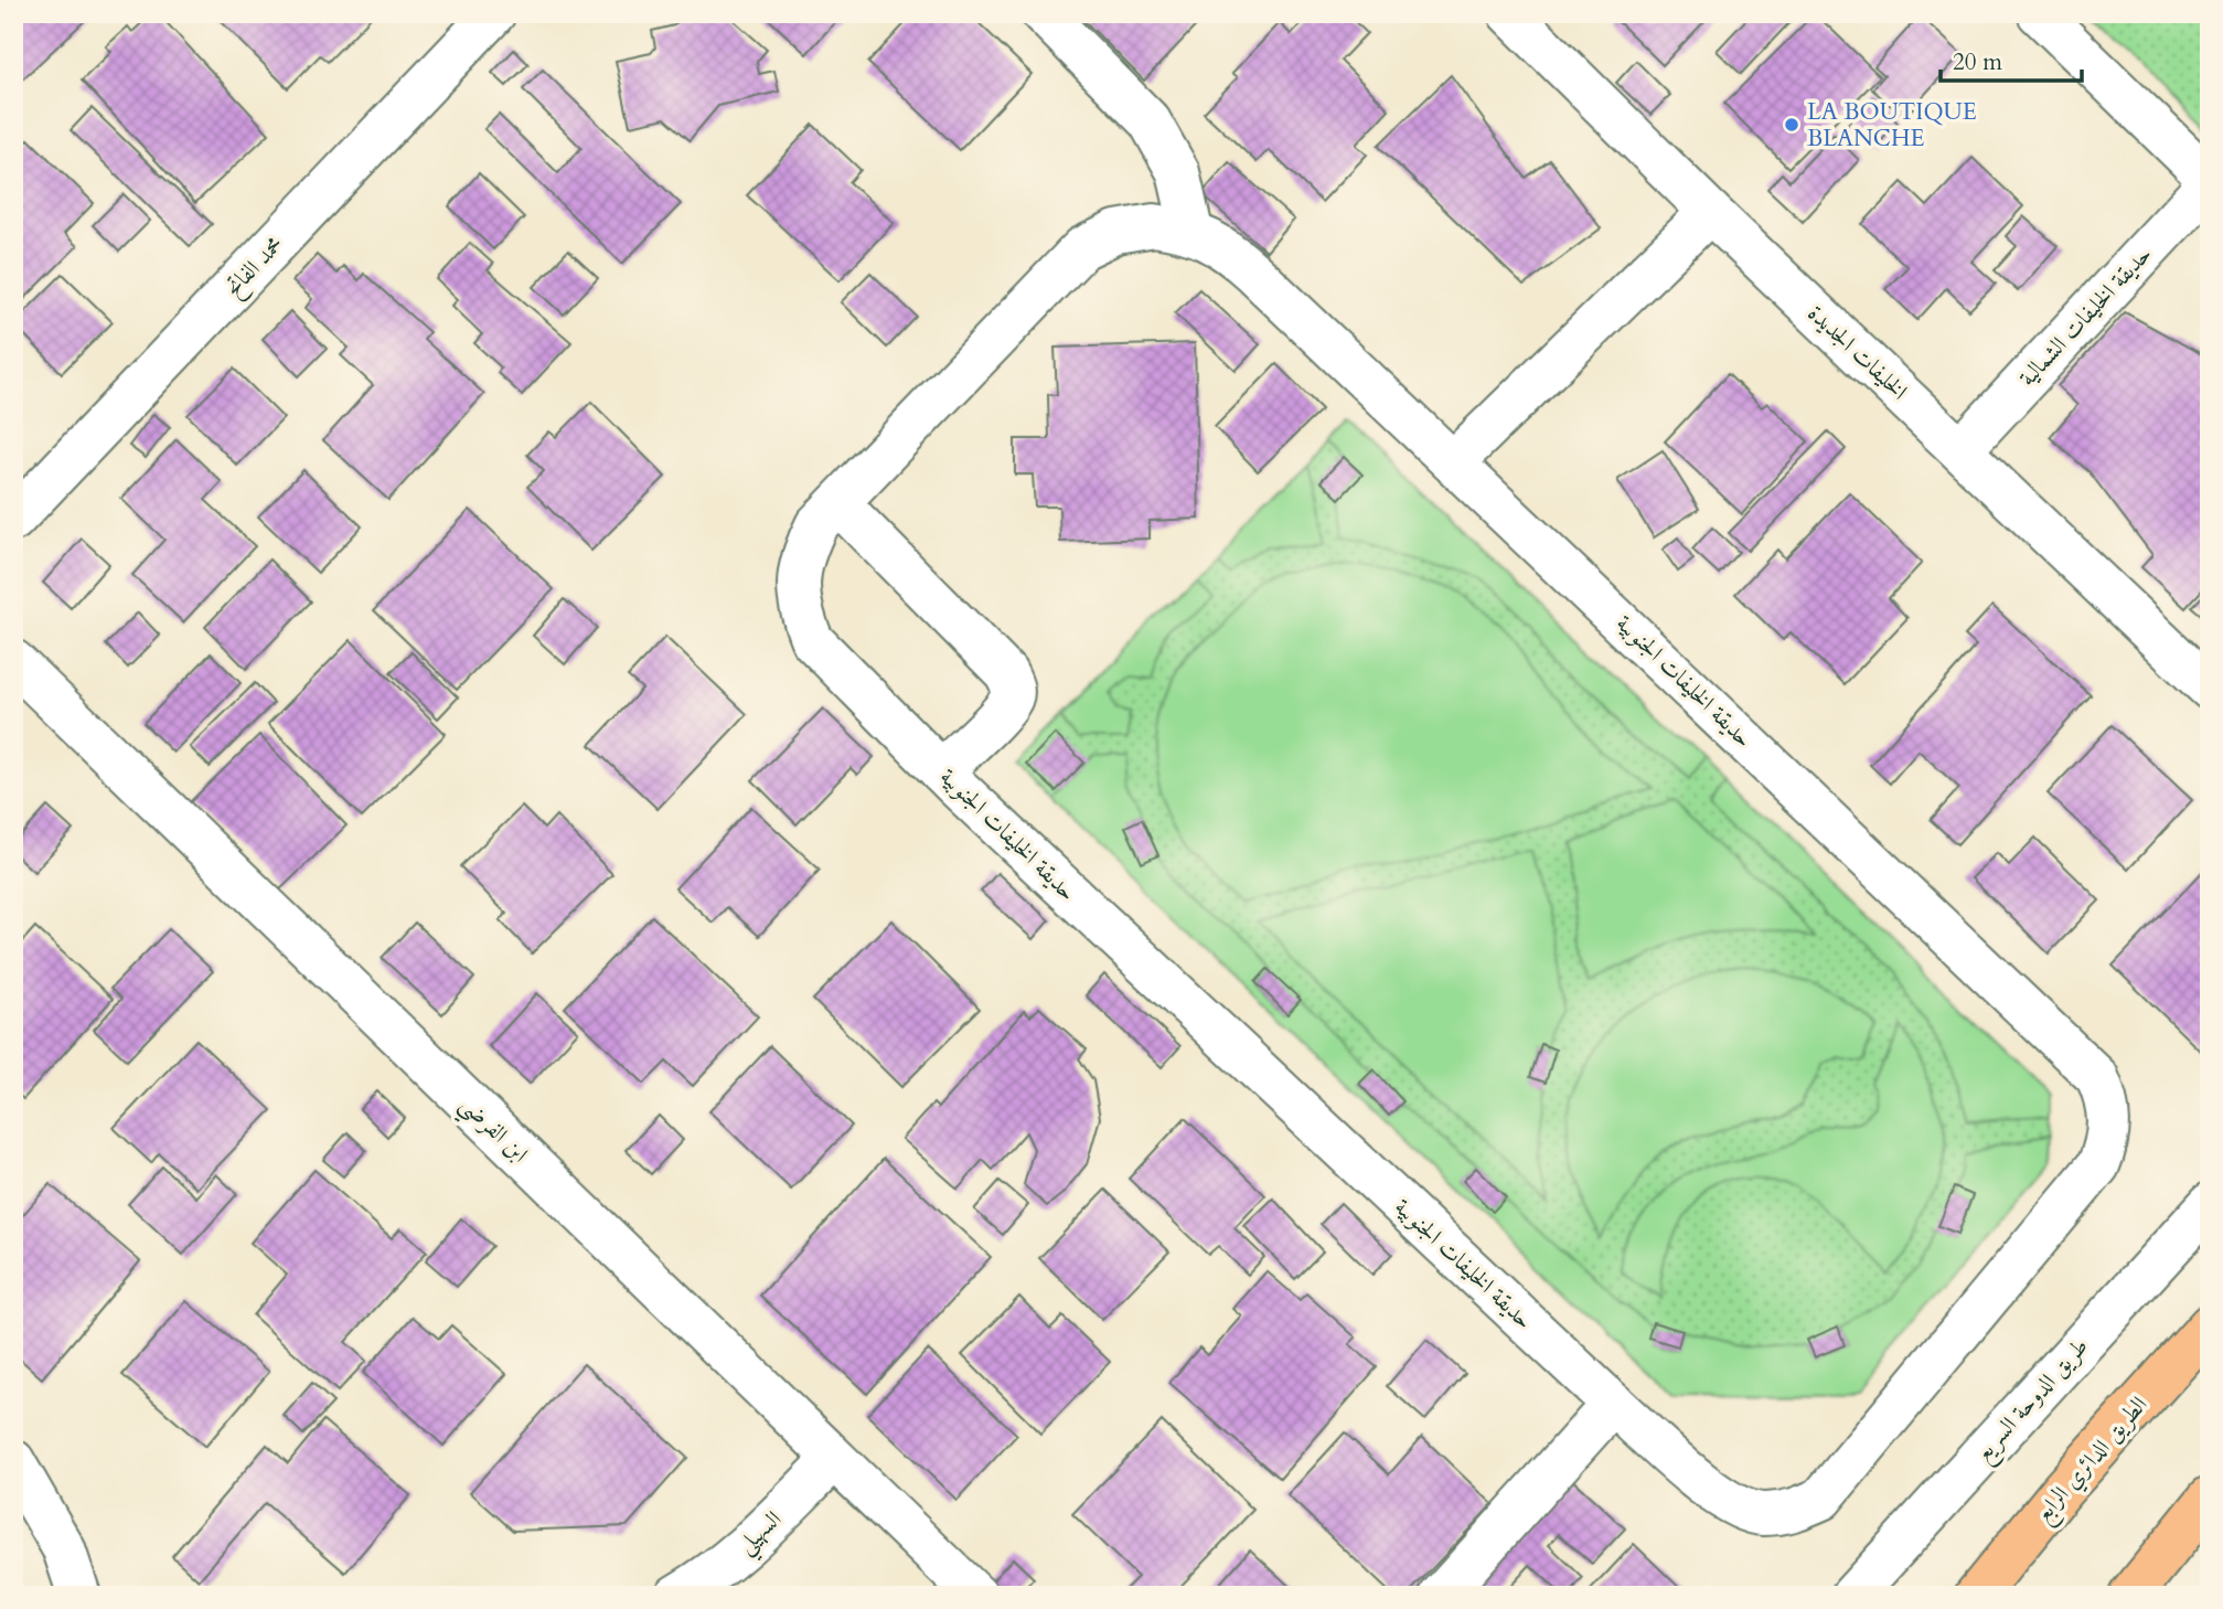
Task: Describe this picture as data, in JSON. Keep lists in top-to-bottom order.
{
  "streets": {
    "main road": ["الطريق الدائري الرابع"],
    "street": [
      "محمد الفاتح",
      "حديقة الخليفات الشمالية",
      "الخليفات الجديدة",
      "حديقة الخليفات الجنوبية",
      "ابن الفرضي",
      "طريق الدوحة السريع",
      "السهيلي"
    ]
  },
  "crossings": [
    ["حديقة الخليفات الشمالية", "الخليفات الجديدة"],
    ["ابن الفرضي", "السهيلي"]
  ],
  "places": ["LA BOUTIQUE BLANCHE"],
  "scale_bar": "20 m"
}
